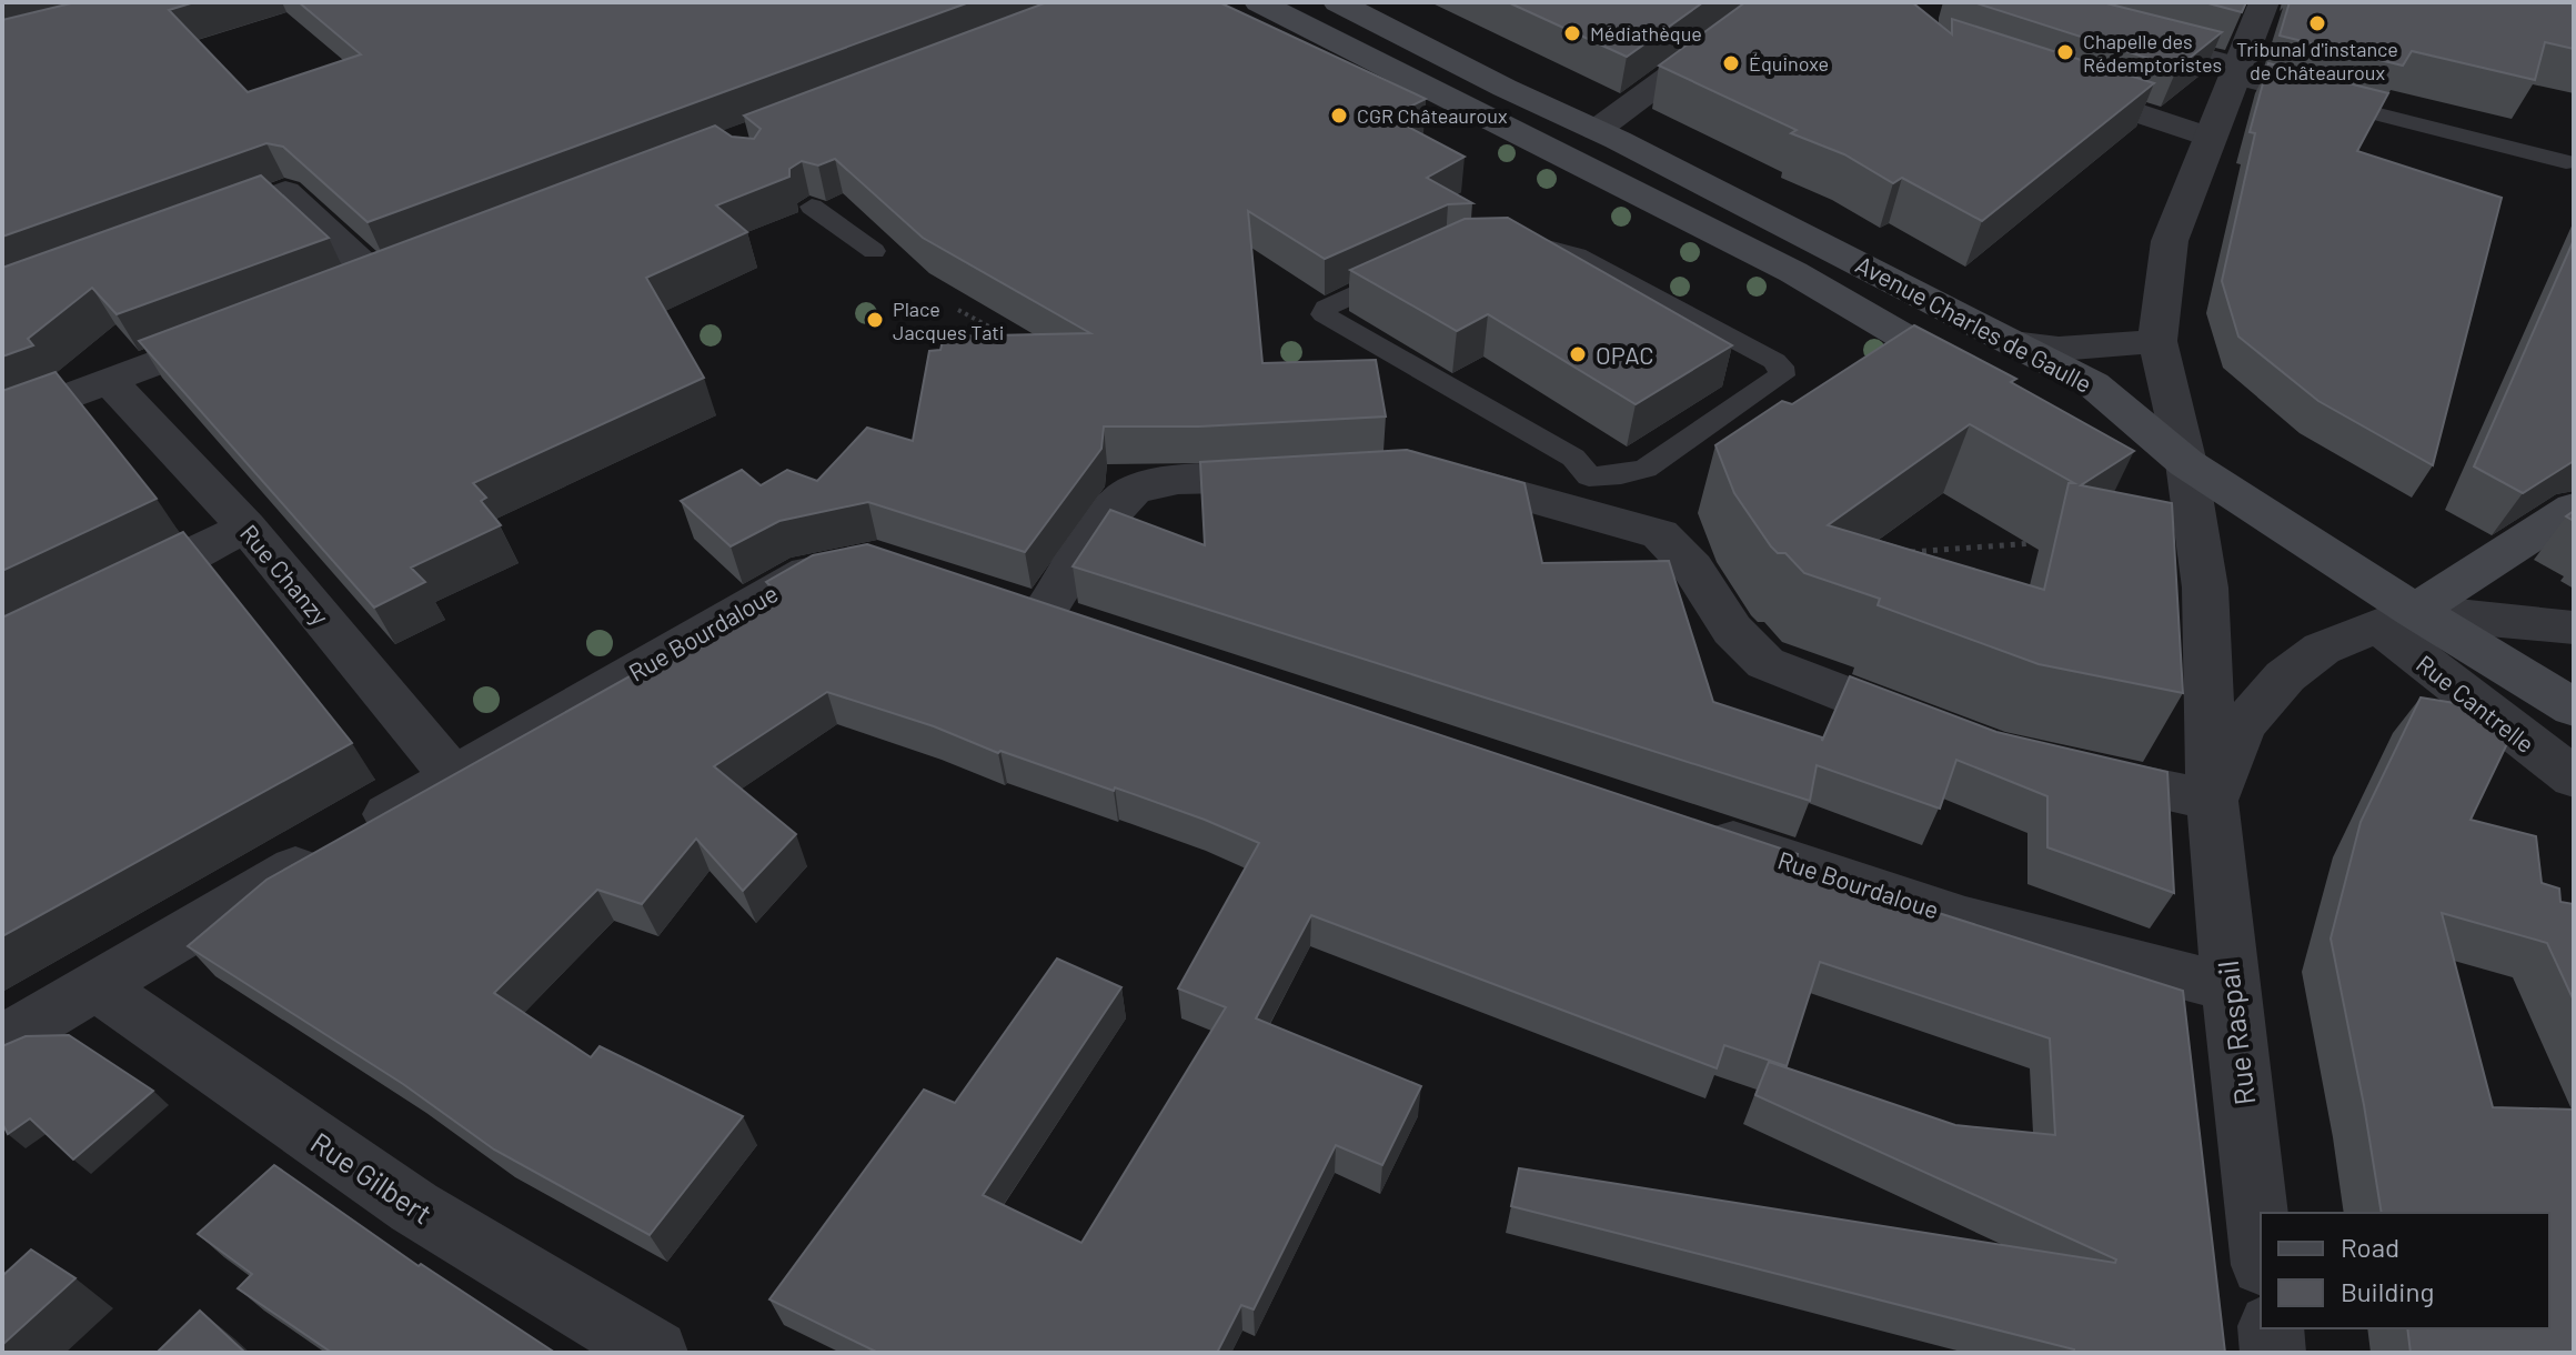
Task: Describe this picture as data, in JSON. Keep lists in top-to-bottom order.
{
  "streets": {
    "main road": ["Avenue Charles de Gaulle"],
    "street": [
      "Rue Chanzy",
      "Rue Bourdaloue",
      "Rue Cantrelle",
      "Rue Raspail",
      "Rue Gilbert"
    ]
  },
  "crossings": [
    ["Avenue Charles de Gaulle", "Rue Cantrelle"],
    ["Avenue Charles de Gaulle", "Rue Raspail"],
    ["Rue Chanzy", "Rue Bourdaloue"],
    ["Rue Bourdaloue", "Rue Raspail"],
    ["Rue Bourdaloue", "Rue Gilbert"],
    ["Rue Cantrelle", "Rue Raspail"]
  ],
  "places": [
    "Tribunal d'instance de Châteauroux",
    "Médiathèque",
    "Chapelle des Rédemptoristes",
    "Équinoxe",
    "CGR Châteauroux",
    "Place Jacques Tati",
    "OPAC"
  ],
  "legend": ["Road", "Building"]
}
